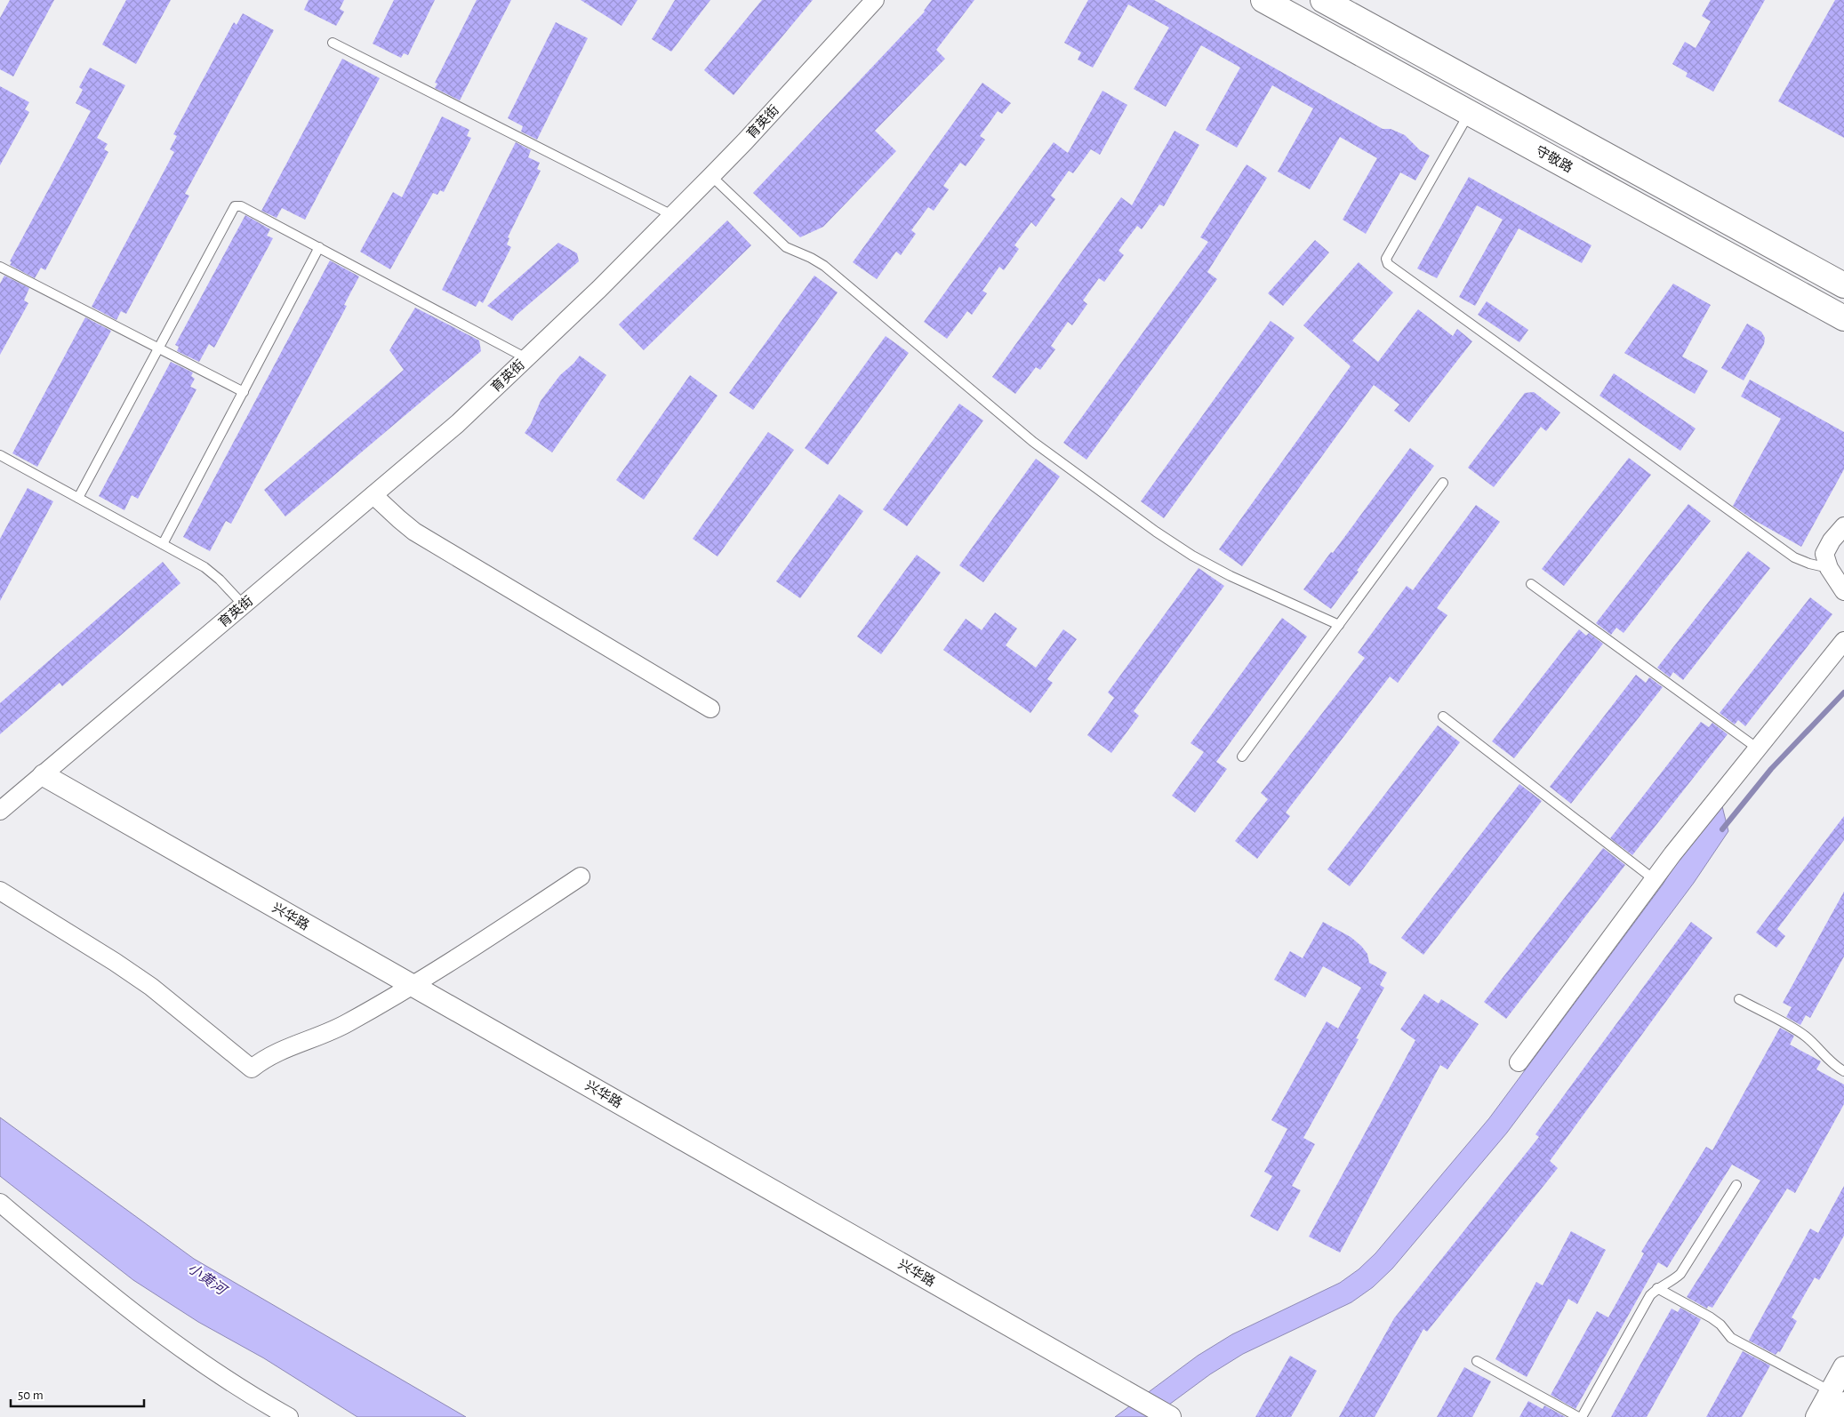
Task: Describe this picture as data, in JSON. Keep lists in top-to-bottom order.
{
  "streets": {
    "main road": ["守敬路"],
    "street": ["育英街", "兴华路"]
  },
  "crossings": [
    ["育英街", "兴华路"]
  ],
  "water": ["小黄河"],
  "scale_bar": "50 m"
}
